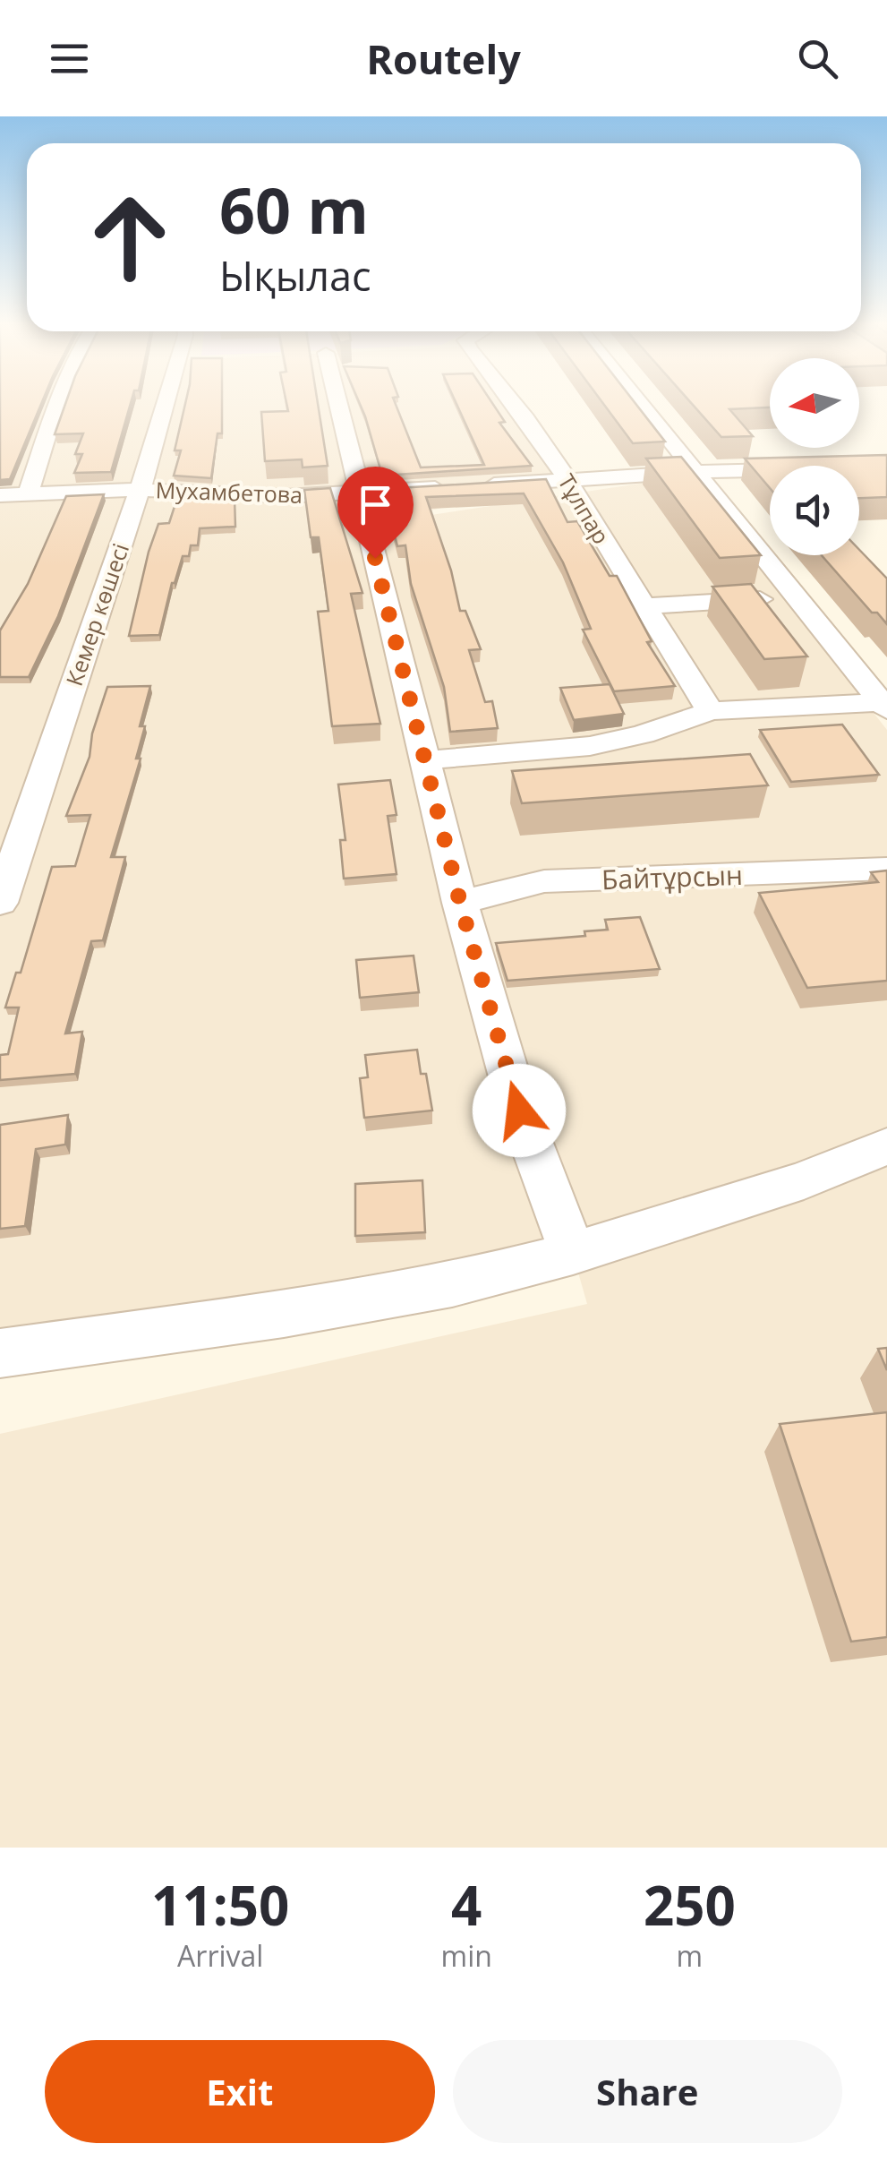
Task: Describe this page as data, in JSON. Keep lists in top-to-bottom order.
{
  "streets": {
    "street": [
      "Мухамбетова",
      "Тұлпар",
      "Кемер көшесі",
      "Байтұрсын"
    ]
  },
  "crossings": [
    ["Мухамбетова", "Тұлпар"],
    ["Мухамбетова", "Кемер көшесі"]
  ],
  "north": "left",
  "page": {
    "header": "Routely",
    "turn": ["60 m", "Ықылас"],
    "eta": [
      "11:50",
      "Arrival",
      "4",
      "min",
      "250",
      "m"
    ],
    "buttons": ["Exit", "Share"]
  }
}
